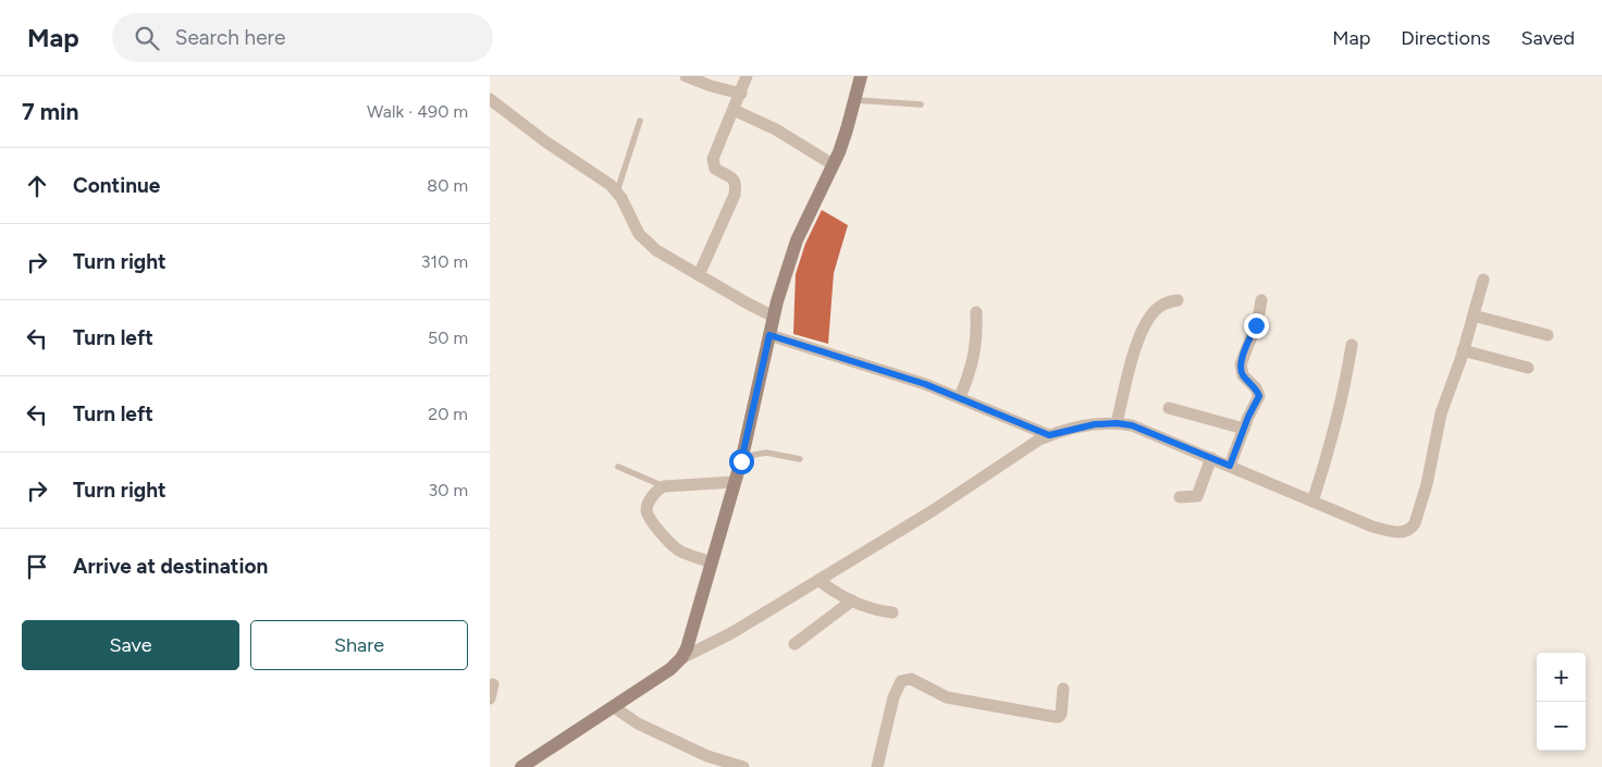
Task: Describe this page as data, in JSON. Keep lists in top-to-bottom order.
{
  "page": {
    "header": "Map",
    "search": "Search here",
    "nav": ["Map", "Directions", "Saved"],
    "heading": ["7 min", "Walk · 490 m"],
    "list": [
      ["Continue", "80 m"],
      ["Turn right", "310 m"],
      ["Turn left", "50 m"],
      ["Turn left", "20 m"],
      ["Turn right", "30 m"],
      "Arrive at destination"
    ],
    "buttons": ["Save", "Share"],
    "map_buttons": ["+", "−"]
  }
}
